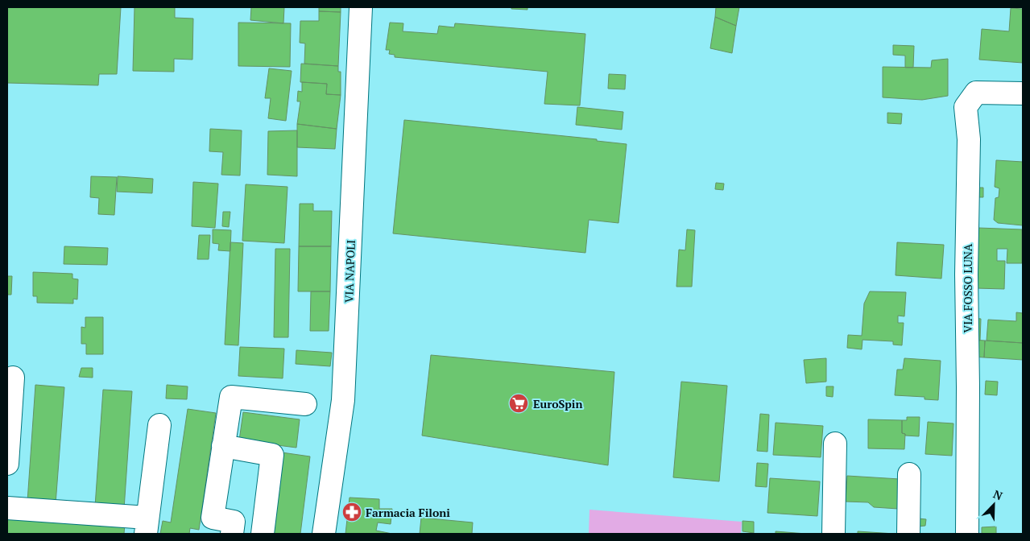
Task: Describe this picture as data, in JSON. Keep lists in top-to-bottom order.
{
  "streets": {
    "street": ["VIA NAPOLI", "VIA FOSSO LUNA"]
  },
  "places": {
    "supermarket": ["EuroSpin"],
    "pharmacy": ["Farmacia Filoni"]
  },
  "north": "top right"
}
